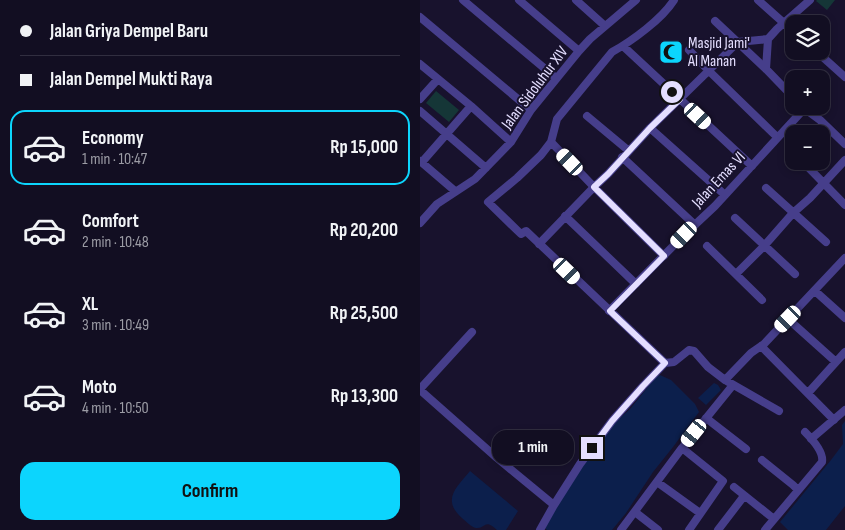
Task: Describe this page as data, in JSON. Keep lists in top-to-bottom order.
{
  "streets": {
    "street": ["Jalan Sidoluhur XIV", "Jalan Emas VI"]
  },
  "places": {
    "mosque": ["Masjid Jami' Al Manan"]
  },
  "page": {
    "banner": ["Jalan Griya Dempel Baru", "Jalan Dempel Mukti Raya"],
    "map_buttons": ["+", "−"],
    "list": [
      {
        "name": "Economy",
        "note": "1 min · 10:47",
        "value": "Rp 15,000"
      },
      {
        "name": "Comfort",
        "note": "2 min · 10:48",
        "value": "Rp 20,200"
      },
      {
        "name": "XL",
        "note": "3 min · 10:49",
        "value": "Rp 25,500"
      },
      {
        "name": "Moto",
        "note": "4 min · 10:50",
        "value": "Rp 13,300"
      }
    ],
    "bubble": "1 min",
    "buttons": "Confirm"
  }
}
